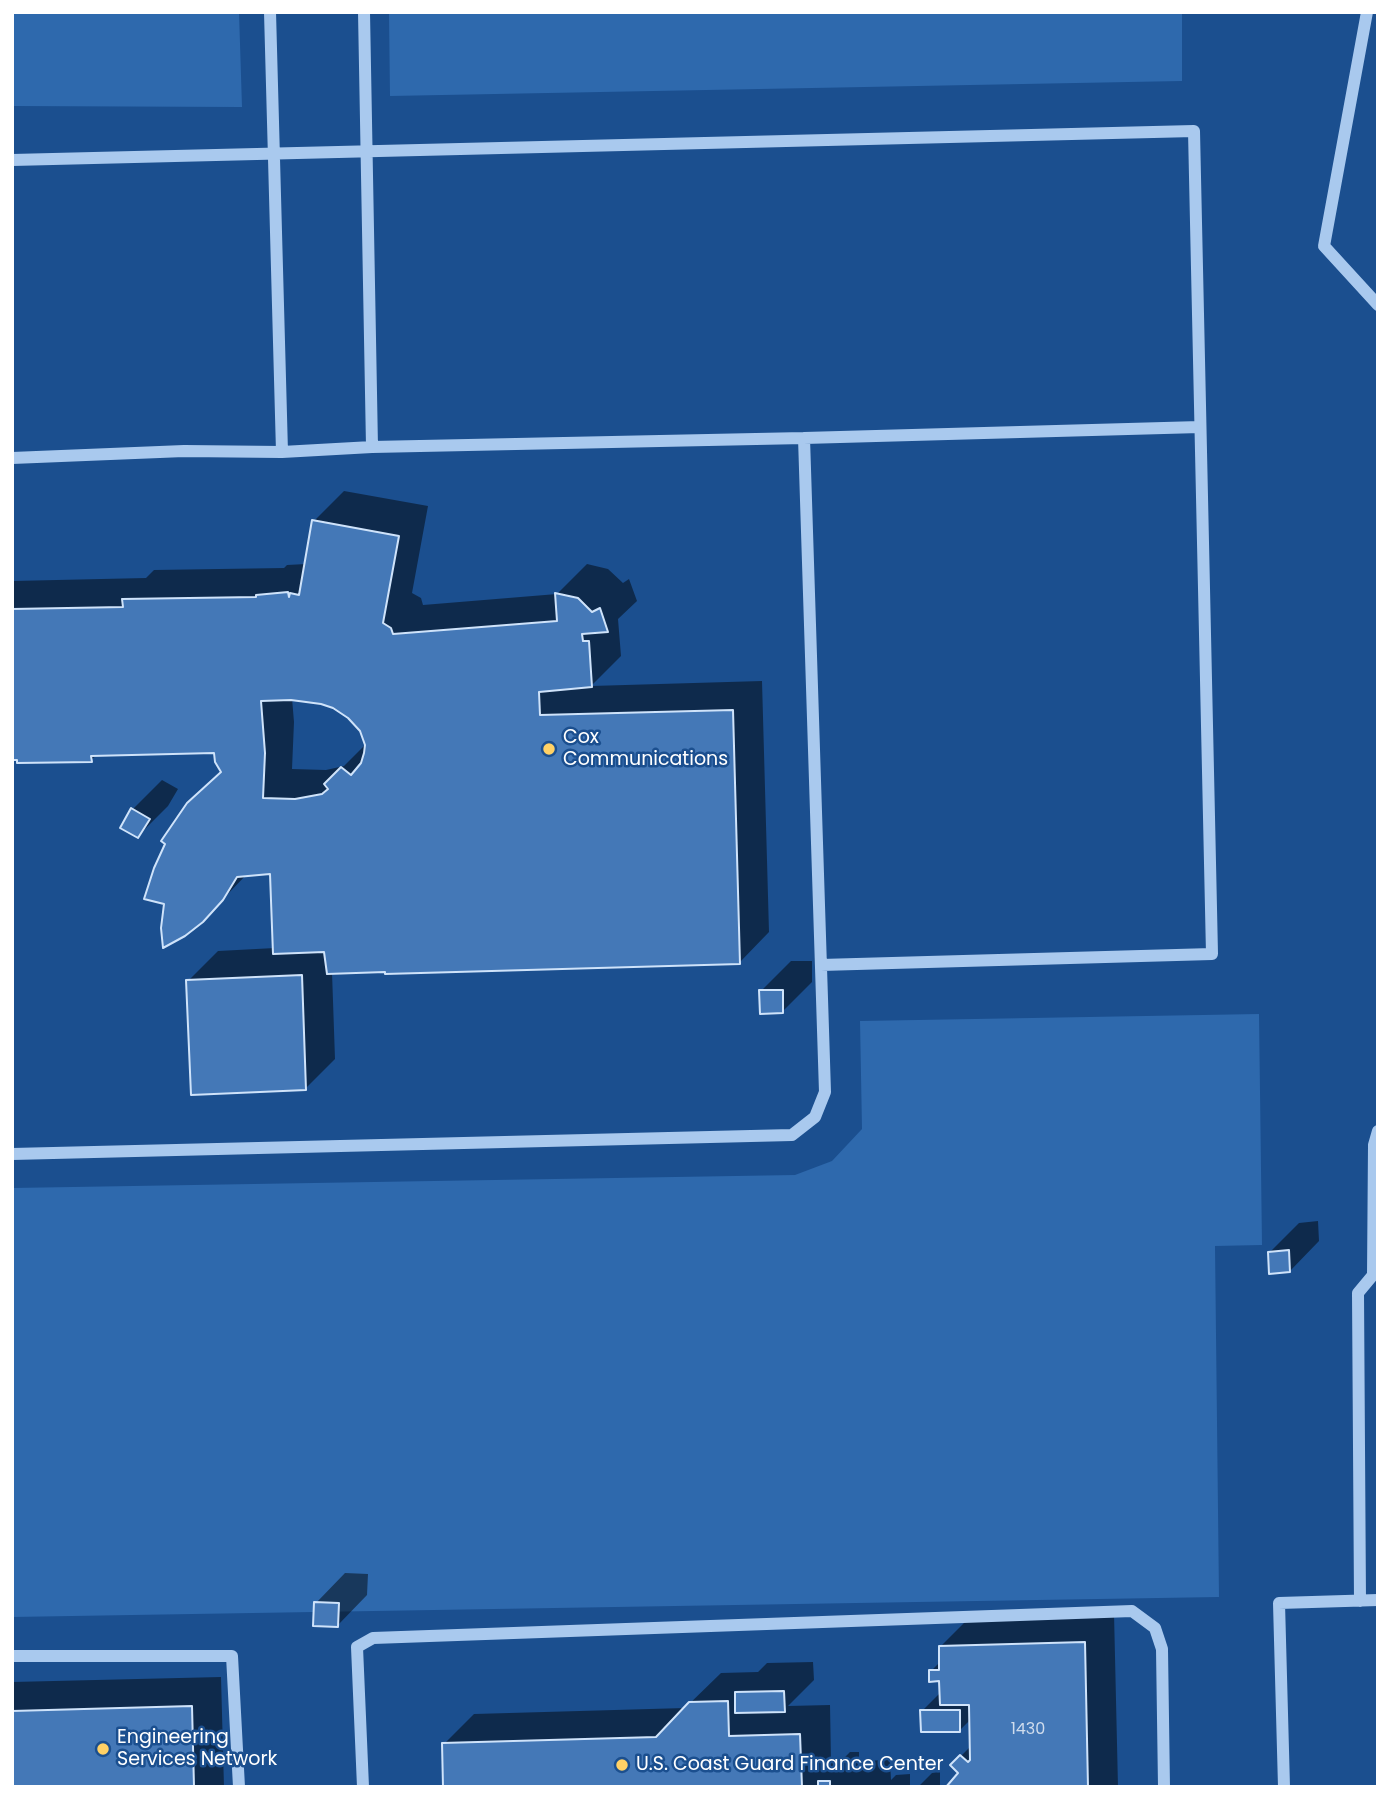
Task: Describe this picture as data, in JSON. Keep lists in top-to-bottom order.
{
  "places": ["Cox Communications", "Engineering Services Network", "U.S. Coast Guard Finance Center"],
  "house_numbers": ["1430"]
}
